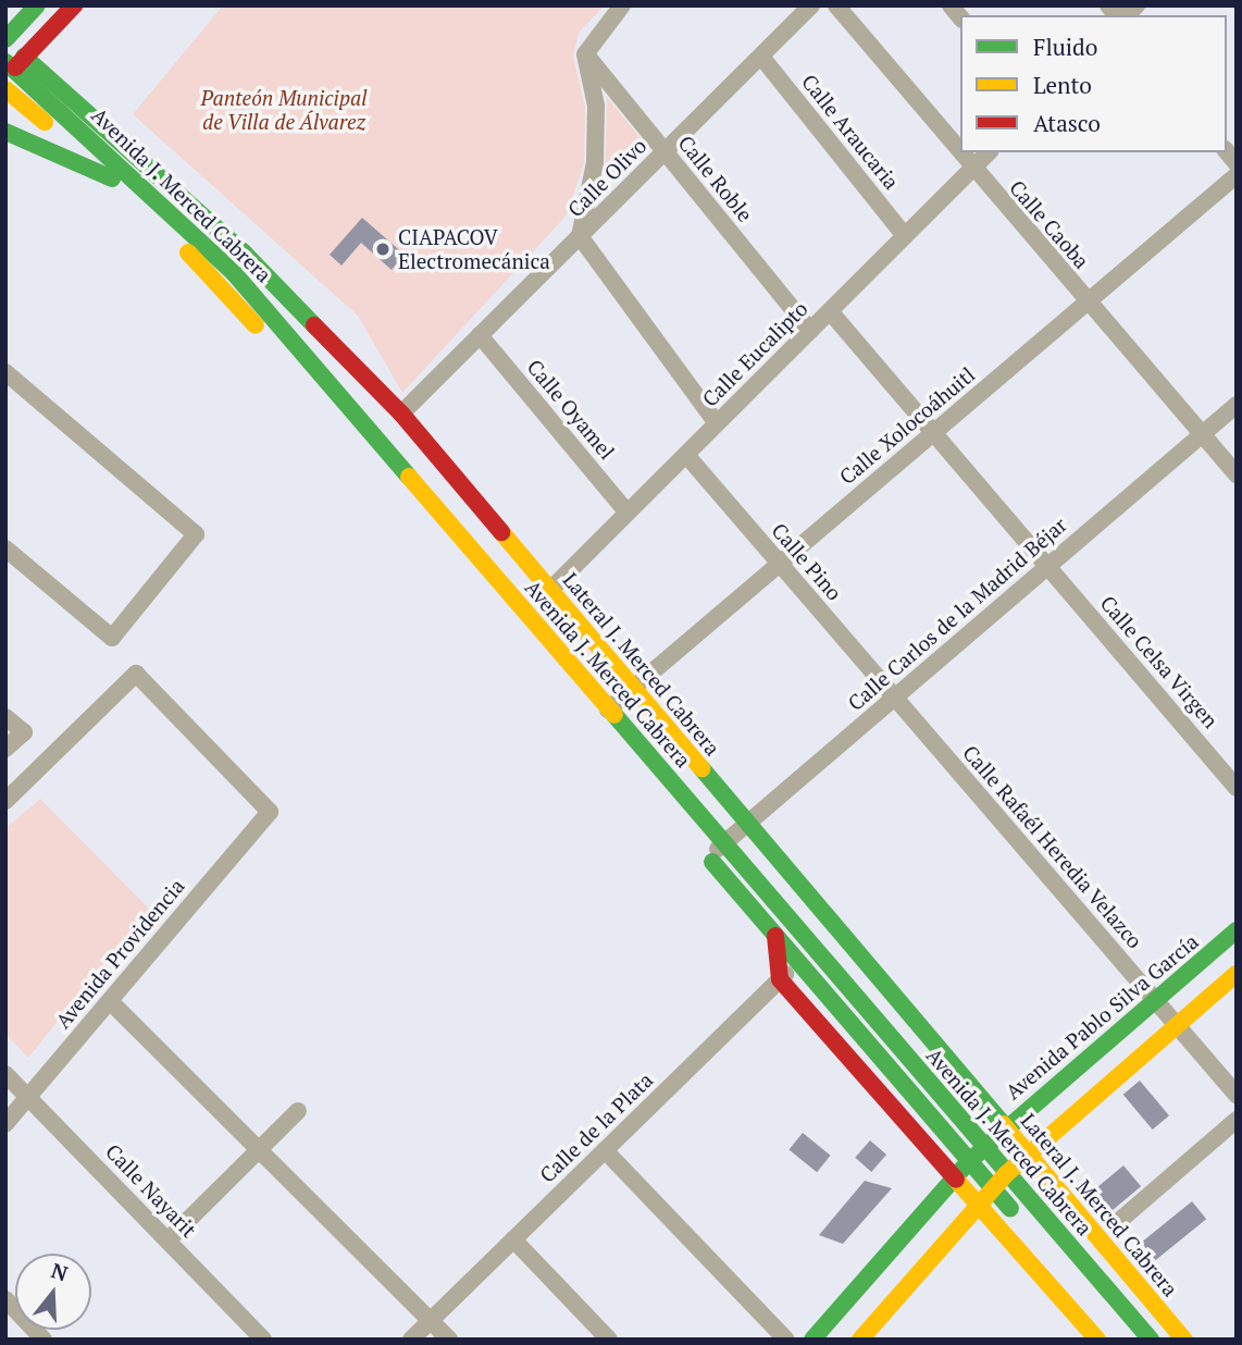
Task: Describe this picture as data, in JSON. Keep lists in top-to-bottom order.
{
  "streets": {
    "main road": ["Avenida J. Merced Cabrera", "Lateral J. Merced Cabrera", "Avenida Pablo Silva García"],
    "street": [
      "Calle Araucaria",
      "Calle Olivo",
      "Calle Roble",
      "Calle Caoba",
      "Calle Eucalipto",
      "Calle Oyamel",
      "Calle Xolocoáhuitl",
      "Calle Pino",
      "Calle Carlos de la Madrid Béjar",
      "Calle Celsa Virgen",
      "Calle Rafaél Heredia Velazco",
      "Avenida Providencia",
      "Calle de la Plata",
      "Calle Nayarit"
    ]
  },
  "crossings": [
    ["Calle Araucaria", "Calle Olivo"],
    ["Calle Araucaria", "Calle Eucalipto"],
    ["Calle Olivo", "Calle Roble"],
    ["Calle Olivo", "Calle Oyamel"],
    ["Calle Olivo", "Lateral J. Merced Cabrera"],
    ["Calle Roble", "Calle Eucalipto"],
    ["Avenida J. Merced Cabrera", "Calle Xolocoáhuitl"],
    ["Avenida J. Merced Cabrera", "Calle Carlos de la Madrid Béjar"],
    ["Avenida J. Merced Cabrera", "Lateral J. Merced Cabrera"],
    ["Avenida J. Merced Cabrera", "Avenida Pablo Silva García"],
    ["Avenida J. Merced Cabrera", "Calle de la Plata"],
    ["Calle Caoba", "Calle Eucalipto"],
    ["Calle Caoba", "Calle Xolocoáhuitl"],
    ["Calle Caoba", "Calle Carlos de la Madrid Béjar"],
    ["Calle Eucalipto", "Calle Oyamel"],
    ["Calle Eucalipto", "Calle Pino"],
    ["Calle Eucalipto", "Lateral J. Merced Cabrera"],
    ["Calle Xolocoáhuitl", "Calle Pino"],
    ["Calle Xolocoáhuitl", "Lateral J. Merced Cabrera"],
    ["Calle Pino", "Calle Carlos de la Madrid Béjar"],
    ["Calle Pino", "Calle Rafaél Heredia Velazco"],
    ["Calle Carlos de la Madrid Béjar", "Calle Celsa Virgen"],
    ["Calle Carlos de la Madrid Béjar", "Lateral J. Merced Cabrera"],
    ["Calle Carlos de la Madrid Béjar", "Calle Rafaél Heredia Velazco"],
    ["Lateral J. Merced Cabrera", "Avenida Pablo Silva García"],
    ["Calle Rafaél Heredia Velazco", "Avenida Pablo Silva García"],
    ["Avenida Providencia", "Calle Nayarit"]
  ],
  "parks": ["Panteón Municipal de Villa de Álvarez"],
  "places": ["CIAPACOV Electromecánica"],
  "legend": ["Fluido", "Lento", "Atasco"],
  "north": "top"
}
